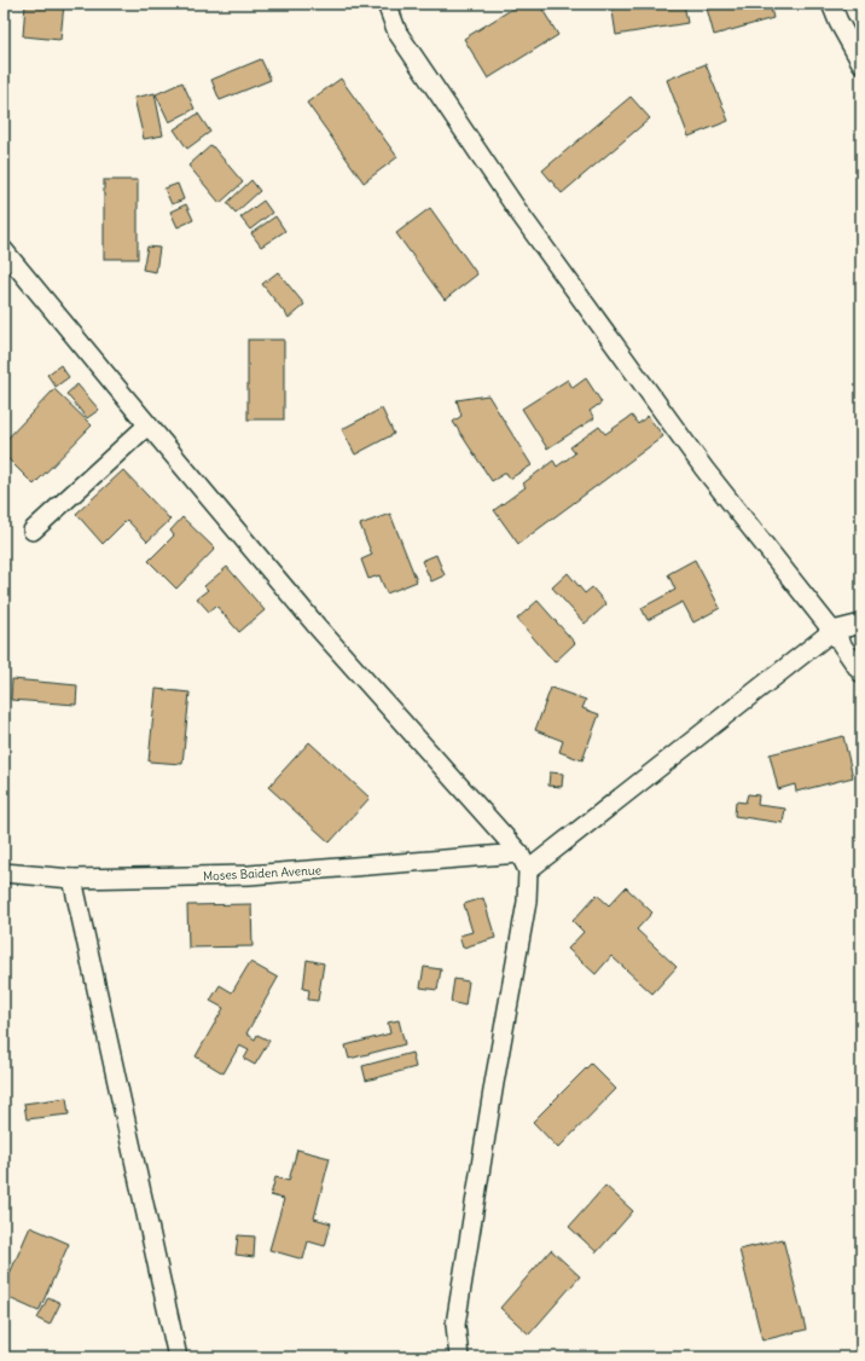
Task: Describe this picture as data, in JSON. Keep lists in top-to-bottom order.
{
  "streets": {
    "street": ["Moses Baiden Avenue"]
  }
}
